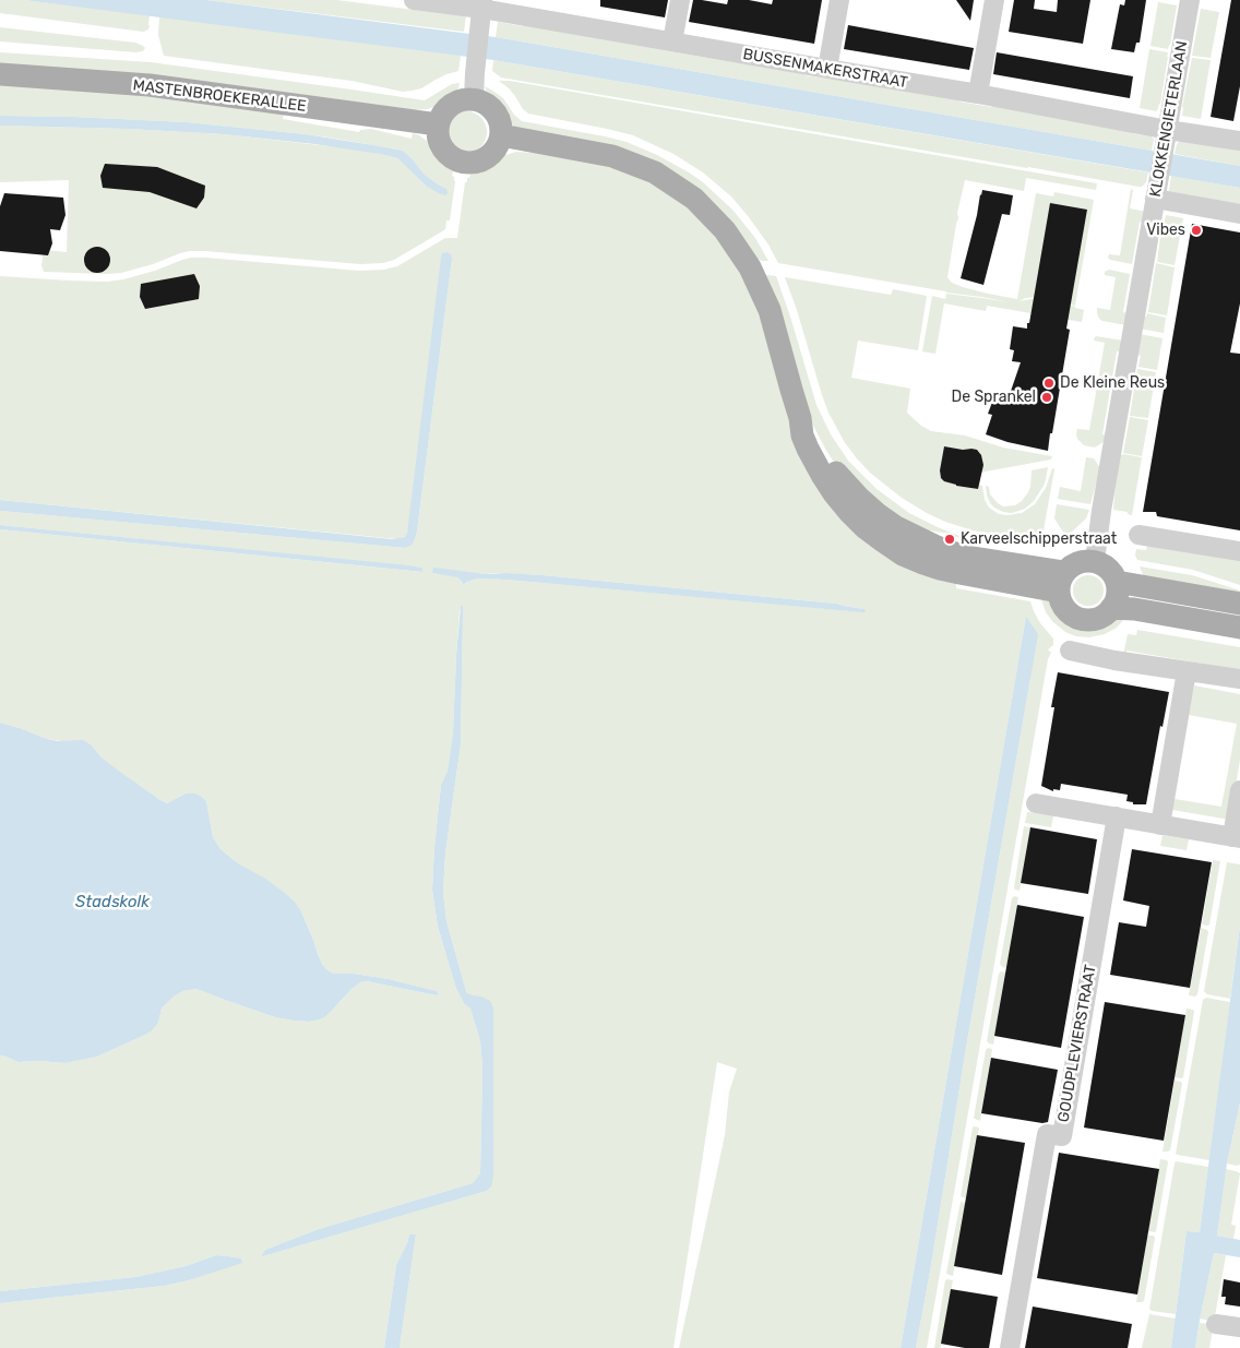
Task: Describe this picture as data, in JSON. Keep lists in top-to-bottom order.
{
  "streets": {
    "main road": ["MASTENBROEKERALLEE"],
    "street": ["BUSSENMAKERSTRAAT", "KLOKKENGIETERLAAN", "GOUDPLEVIERSTRAAT"]
  },
  "crossings": [
    ["BUSSENMAKERSTRAAT", "KLOKKENGIETERLAAN"]
  ],
  "water": ["Stadskolk"],
  "places": [
    "Vibes",
    "De Kleine Reus",
    "De Sprankel",
    "Karveelschipperstraat"
  ]
}
